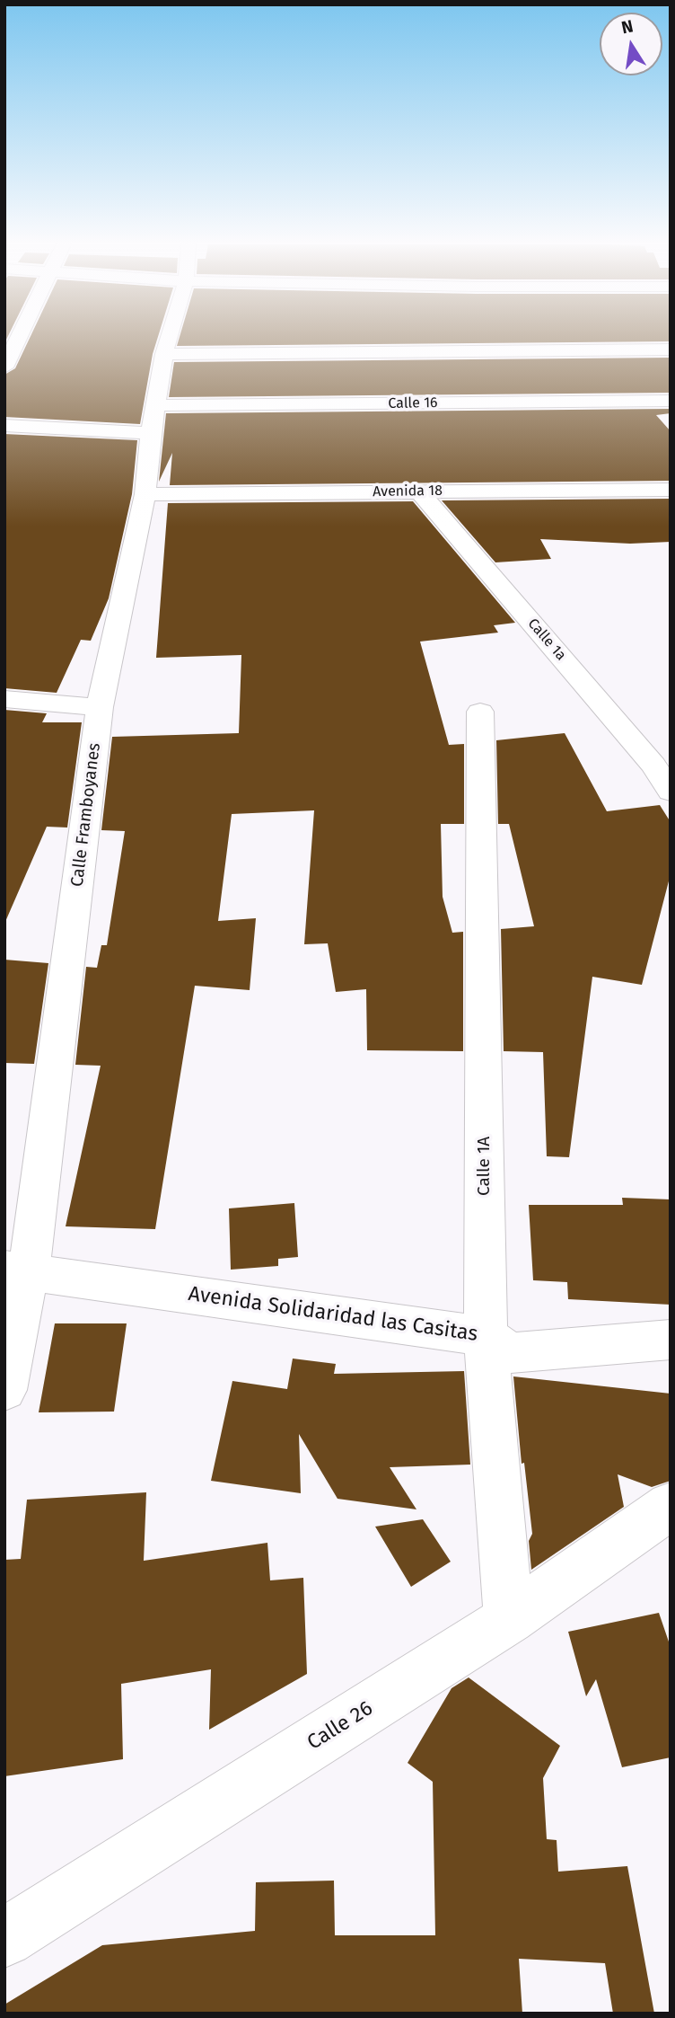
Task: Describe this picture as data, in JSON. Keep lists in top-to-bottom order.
{
  "streets": {
    "street": [
      "Calle 16",
      "Avenida 18",
      "Calle 1a",
      "Calle Framboyanes",
      "Calle 1A",
      "Avenida Solidaridad las Casitas",
      "Calle 26"
    ]
  },
  "crossings": [
    ["Calle 16", "Calle Framboyanes"],
    ["Avenida 18", "Calle 1a"],
    ["Avenida 18", "Calle Framboyanes"],
    ["Calle Framboyanes", "Avenida Solidaridad las Casitas"],
    ["Calle 1A", "Avenida Solidaridad las Casitas"],
    ["Calle 1A", "Calle 26"]
  ],
  "north": "top"
}
